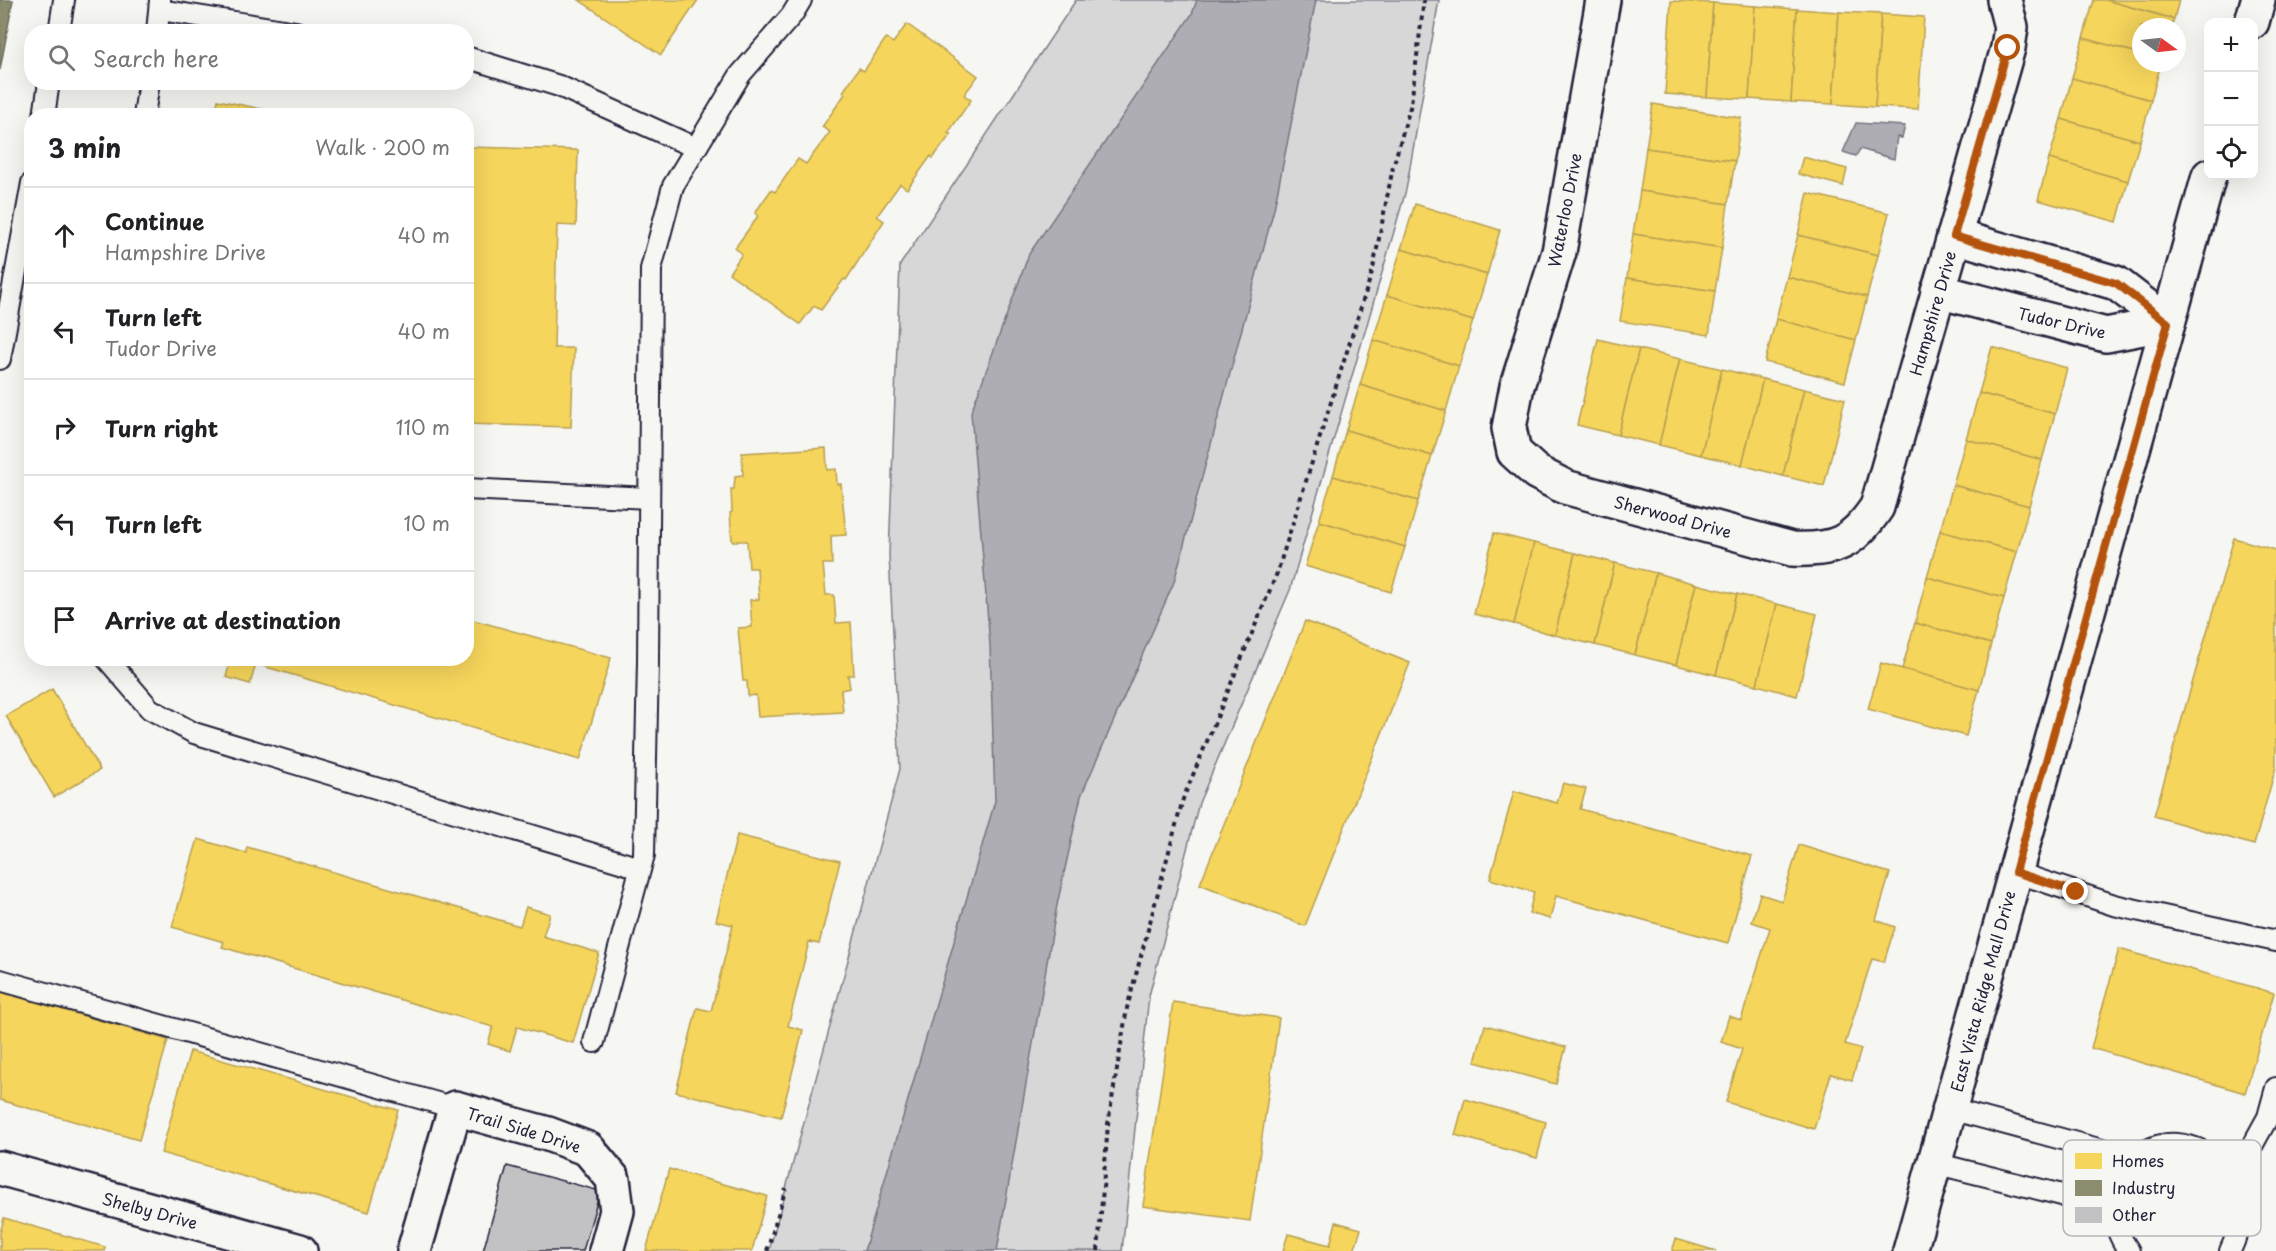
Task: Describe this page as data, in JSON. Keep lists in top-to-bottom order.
{
  "streets": {
    "street": [
      "Waterloo Drive",
      "Hampshire Drive",
      "Tudor Drive",
      "Sherwood Drive",
      "East Vista Ridge Mall Drive",
      "Trail Side Drive",
      "Shelby Drive"
    ]
  },
  "crossings": [
    ["Waterloo Drive", "Sherwood Drive"],
    ["Hampshire Drive", "Tudor Drive"],
    ["Hampshire Drive", "Sherwood Drive"],
    ["Tudor Drive", "East Vista Ridge Mall Drive"]
  ],
  "legend": ["Homes", "Industry", "Other"],
  "north": "right",
  "page": {
    "map_buttons": ["+", "−"],
    "search": "Search here",
    "heading": ["3 min", "Walk · 200 m"],
    "list": [
      ["Continue", "Hampshire Drive", "40 m"],
      ["Turn left", "Tudor Drive", "40 m"],
      ["Turn right", "110 m"],
      ["Turn left", "10 m"],
      "Arrive at destination"
    ]
  }
}
